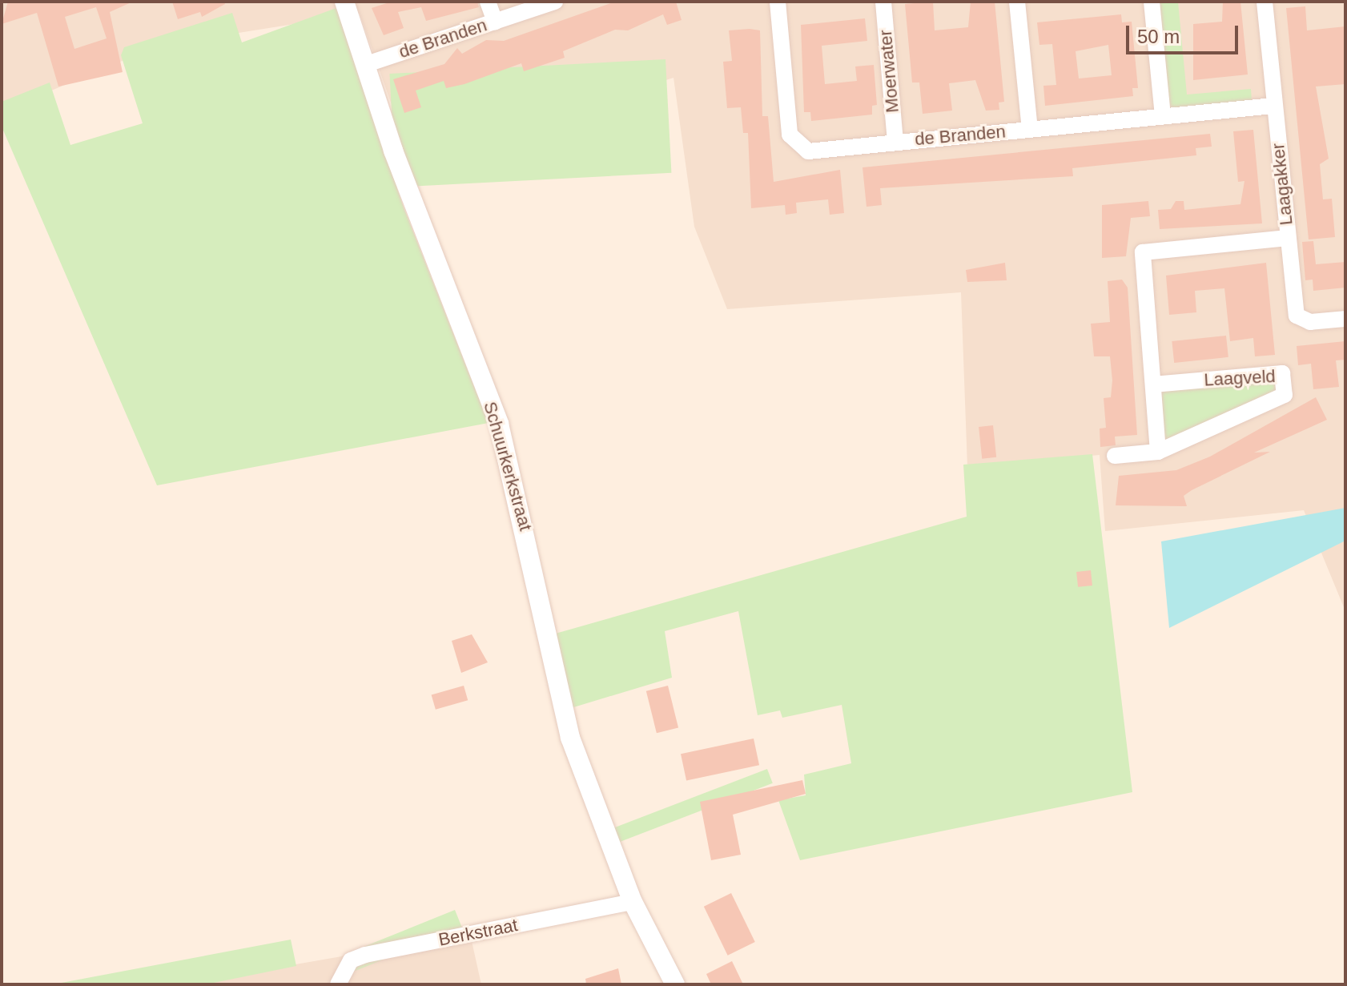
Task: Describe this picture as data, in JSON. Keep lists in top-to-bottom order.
{
  "streets": {
    "street": [
      "de Branden",
      "Moerwater",
      "Laagakker",
      "Laagveld",
      "Schuurkerkstraat",
      "Berkstraat"
    ]
  },
  "crossings": [
    ["de Branden", "Moerwater"],
    ["de Branden", "Laagakker"],
    ["de Branden", "Schuurkerkstraat"],
    ["Schuurkerkstraat", "Berkstraat"]
  ],
  "scale_bar": "50 m"
}
